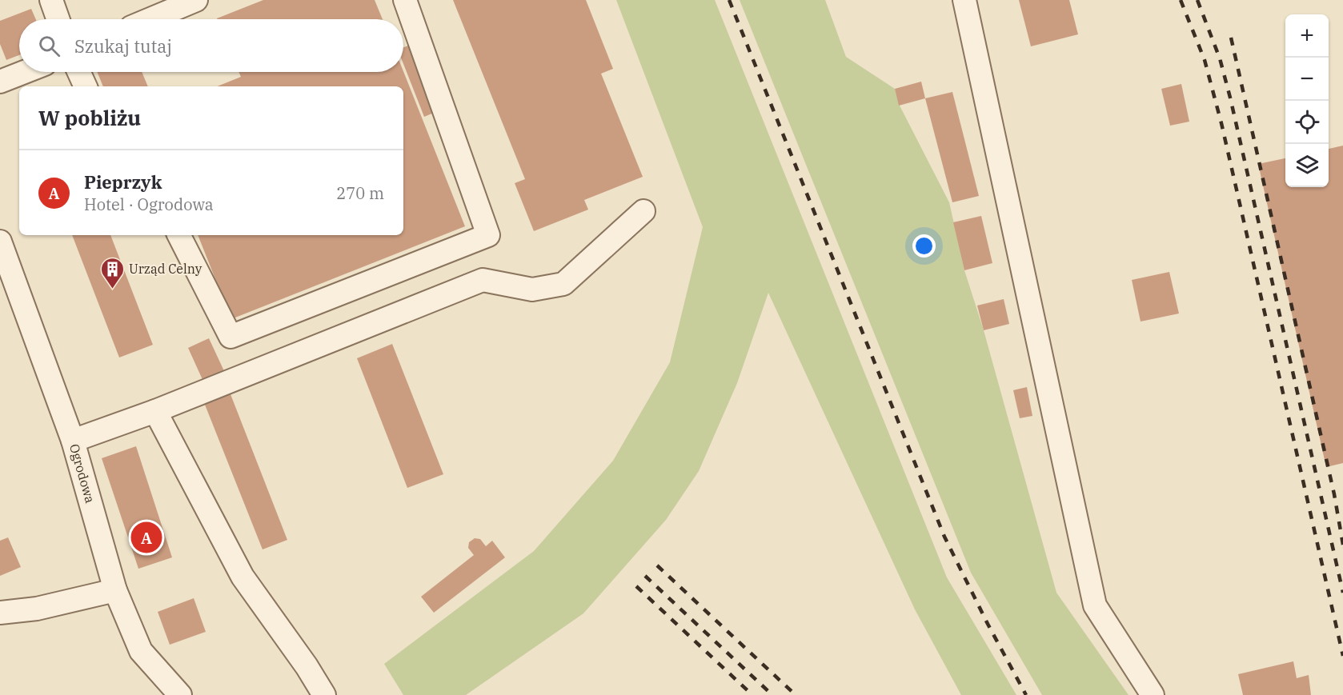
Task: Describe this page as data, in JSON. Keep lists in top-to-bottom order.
{
  "streets": {
    "street": ["Ogrodowa"]
  },
  "places": {
    "building": ["Urząd Celny"]
  },
  "page": {
    "map_buttons": ["+", "−"],
    "search": "Szukaj tutaj",
    "heading": "W pobliżu",
    "list": [
      {
        "mark": "A",
        "name": "Pieprzyk",
        "note": "Hotel · Ogrodowa",
        "value": "270 m"
      }
    ],
    "pins": "A"
  }
}
